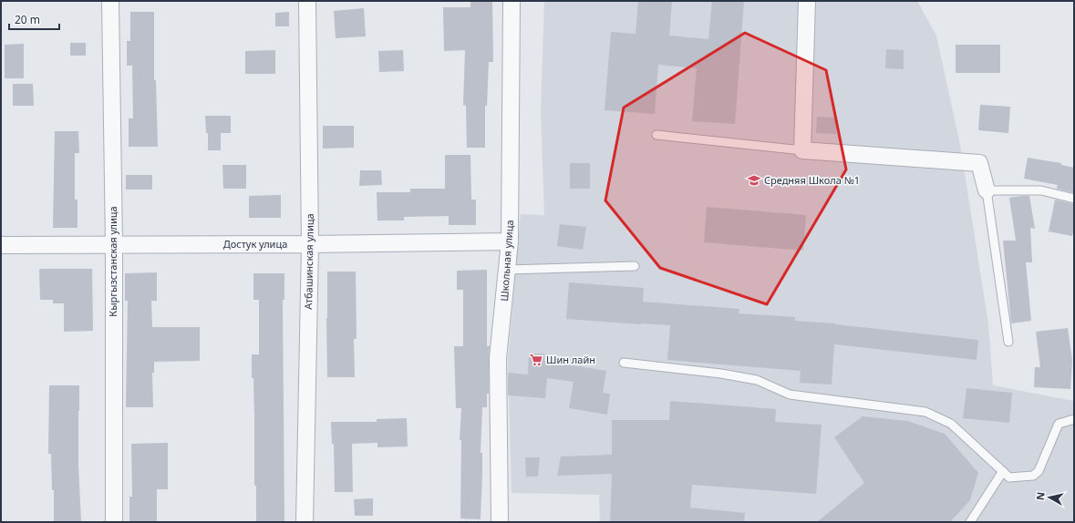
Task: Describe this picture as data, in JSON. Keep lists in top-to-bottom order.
{
  "streets": {
    "street": [
      "Достук улица",
      "Школьная улица",
      "Кыргызстанская улица",
      "Атбашинская улица"
    ]
  },
  "crossings": [
    ["Достук улица", "Школьная улица"],
    ["Достук улица", "Кыргызстанская улица"],
    ["Достук улица", "Атбашинская улица"]
  ],
  "places": {
    "school or university": ["Средняя Школа №1"],
    "supermarket": ["Шин лайн"]
  },
  "scale_bar": "20 m",
  "north": "left"
}
